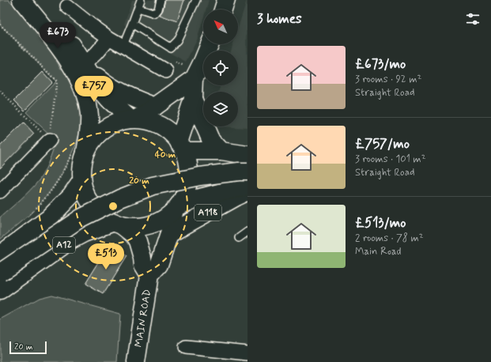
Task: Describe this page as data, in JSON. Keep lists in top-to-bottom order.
{
  "streets": {
    "main road": ["A118", "A12", "MAIN ROAD"]
  },
  "crossings": [
    ["A118", "MAIN ROAD"],
    ["A12", "MAIN ROAD"]
  ],
  "scale_bar": "20 m",
  "north": "top left",
  "page": {
    "heading": "3 homes",
    "price": ["£673", "£757", "£513"],
    "list": [
      {
        "name": "£673/mo",
        "note": "3 rooms · 92 m² · Straight Road"
      },
      {
        "name": "£757/mo",
        "note": "3 rooms · 101 m² · Straight Road"
      },
      {
        "name": "£513/mo",
        "note": "2 rooms · 78 m² · Main Road"
      }
    ],
    "scale": "20 m"
  },
  "rings": ["40 m", "20 m"]
}
